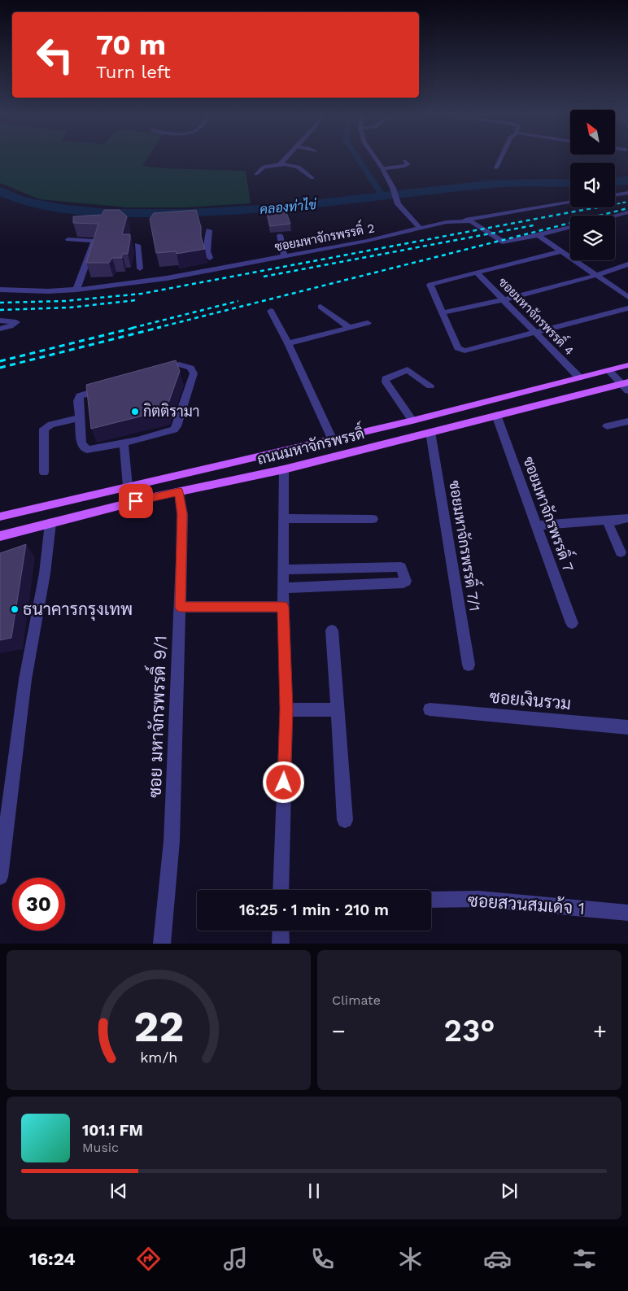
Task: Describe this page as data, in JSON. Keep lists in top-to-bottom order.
{
  "streets": {
    "main road": ["ถนนมหาจักรพรรดิ์"],
    "street": [
      "ซอยมหาจักรพรรดิ์ 2",
      "ซอยมหาจักรพรรดิ์ 4",
      "ซอยมหาจักรพรรดิ์ 7",
      "ซอยมหาจักรพรรดิ์ 7/1",
      "ซอยเงินรวม",
      "ซอย มหาจักรพรรดิ์ 9/1",
      "ซอยสวนสมเด้จ 1"
    ]
  },
  "crossings": [
    ["ซอยมหาจักรพรรดิ์ 4", "ถนนมหาจักรพรรดิ์"],
    ["ถนนมหาจักรพรรดิ์", "ซอยมหาจักรพรรดิ์ 7"],
    ["ถนนมหาจักรพรรดิ์", "ซอยมหาจักรพรรดิ์ 7/1"],
    ["ถนนมหาจักรพรรดิ์", "ซอย มหาจักรพรรดิ์ 9/1"]
  ],
  "water": ["คลองท่าไข่"],
  "places": ["กิตติรามา", "ธนาคารกรุงเทพ"],
  "north": "top left",
  "page": {
    "turn": ["70 m", "Turn left"],
    "limit": "30",
    "trip": "16:25 · 1 min · 210 m",
    "tile": "Climate",
    "heat": ["−", "23°", "+"],
    "song": ["101.1 FM", "Music"],
    "tabs": "16:24",
    "gauge": ["22", "km/h"]
  }
}
